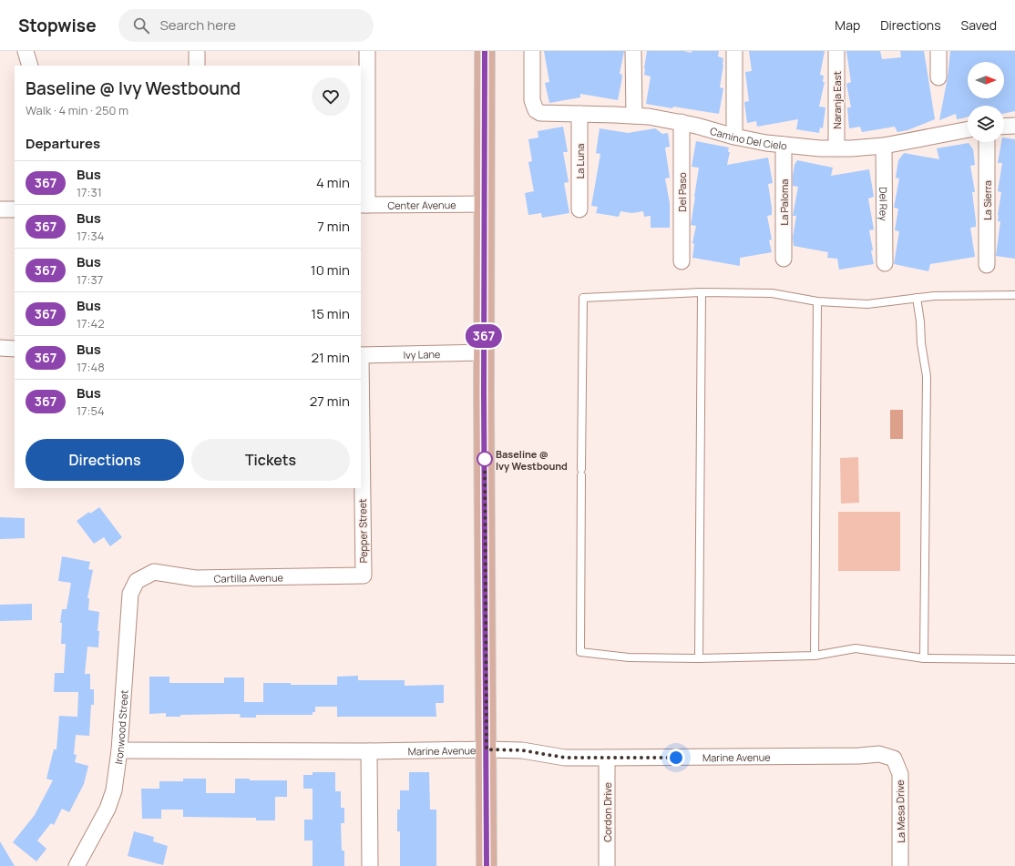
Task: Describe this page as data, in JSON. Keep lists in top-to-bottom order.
{
  "streets": {
    "street": [
      "Naranja East",
      "Camino Del Cielo",
      "La Luna",
      "Del Paso",
      "La Sierra",
      "La Paloma",
      "Center Avenue",
      "Del Rey",
      "Ivy Lane",
      "Pepper Street",
      "Cartilla Avenue",
      "Ironwood Street",
      "Marine Avenue",
      "La Mesa Drive",
      "Cordon Drive"
    ]
  },
  "crossings": [
    ["Naranja East", "Camino Del Cielo"],
    ["Camino Del Cielo", "La Luna"],
    ["Camino Del Cielo", "Del Paso"],
    ["Camino Del Cielo", "La Paloma"],
    ["Camino Del Cielo", "Del Rey"],
    ["Ivy Lane", "Pepper Street"],
    ["Pepper Street", "Cartilla Avenue"],
    ["Cartilla Avenue", "Ironwood Street"],
    ["Ironwood Street", "Marine Avenue"],
    ["Marine Avenue", "La Mesa Drive"],
    ["Marine Avenue", "Cordon Drive"]
  ],
  "places": ["Baseline @ Ivy Westbound"],
  "lines": ["bus line 367"],
  "north": "right",
  "page": {
    "header": "Stopwise",
    "search": "Search here",
    "nav": ["Map", "Directions", "Saved"],
    "on_map": "367",
    "heading": [
      ["Baseline @ Ivy Westbound", "Walk · 4 min · 250 m"],
      "Departures"
    ],
    "list": [
      {
        "mark": "367",
        "name": "Bus",
        "note": "17:31",
        "value": "4 min"
      },
      {
        "mark": "367",
        "name": "Bus",
        "note": "17:34",
        "value": "7 min"
      },
      {
        "mark": "367",
        "name": "Bus",
        "note": "17:37",
        "value": "10 min"
      },
      {
        "mark": "367",
        "name": "Bus",
        "note": "17:42",
        "value": "15 min"
      },
      {
        "mark": "367",
        "name": "Bus",
        "note": "17:48",
        "value": "21 min"
      },
      {
        "mark": "367",
        "name": "Bus",
        "note": "17:54",
        "value": "27 min"
      }
    ],
    "buttons": ["Directions", "Tickets"]
  }
}
